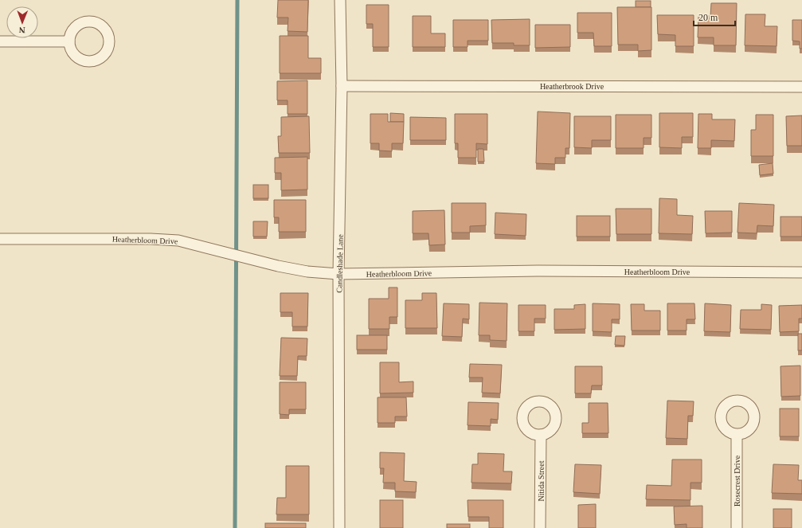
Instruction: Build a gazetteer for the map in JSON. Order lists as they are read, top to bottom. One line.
{"streets":{"street":["Heatherbrook Drive","Heatherbloom Drive","Candleshade Lane","Nitida Street","Rosecrest Drive"]},"crossings":[["Heatherbrook Drive","Candleshade Lane"],["Heatherbloom Drive","Candleshade Lane"]],"scale_bar":"20 m","north":"bottom"}
